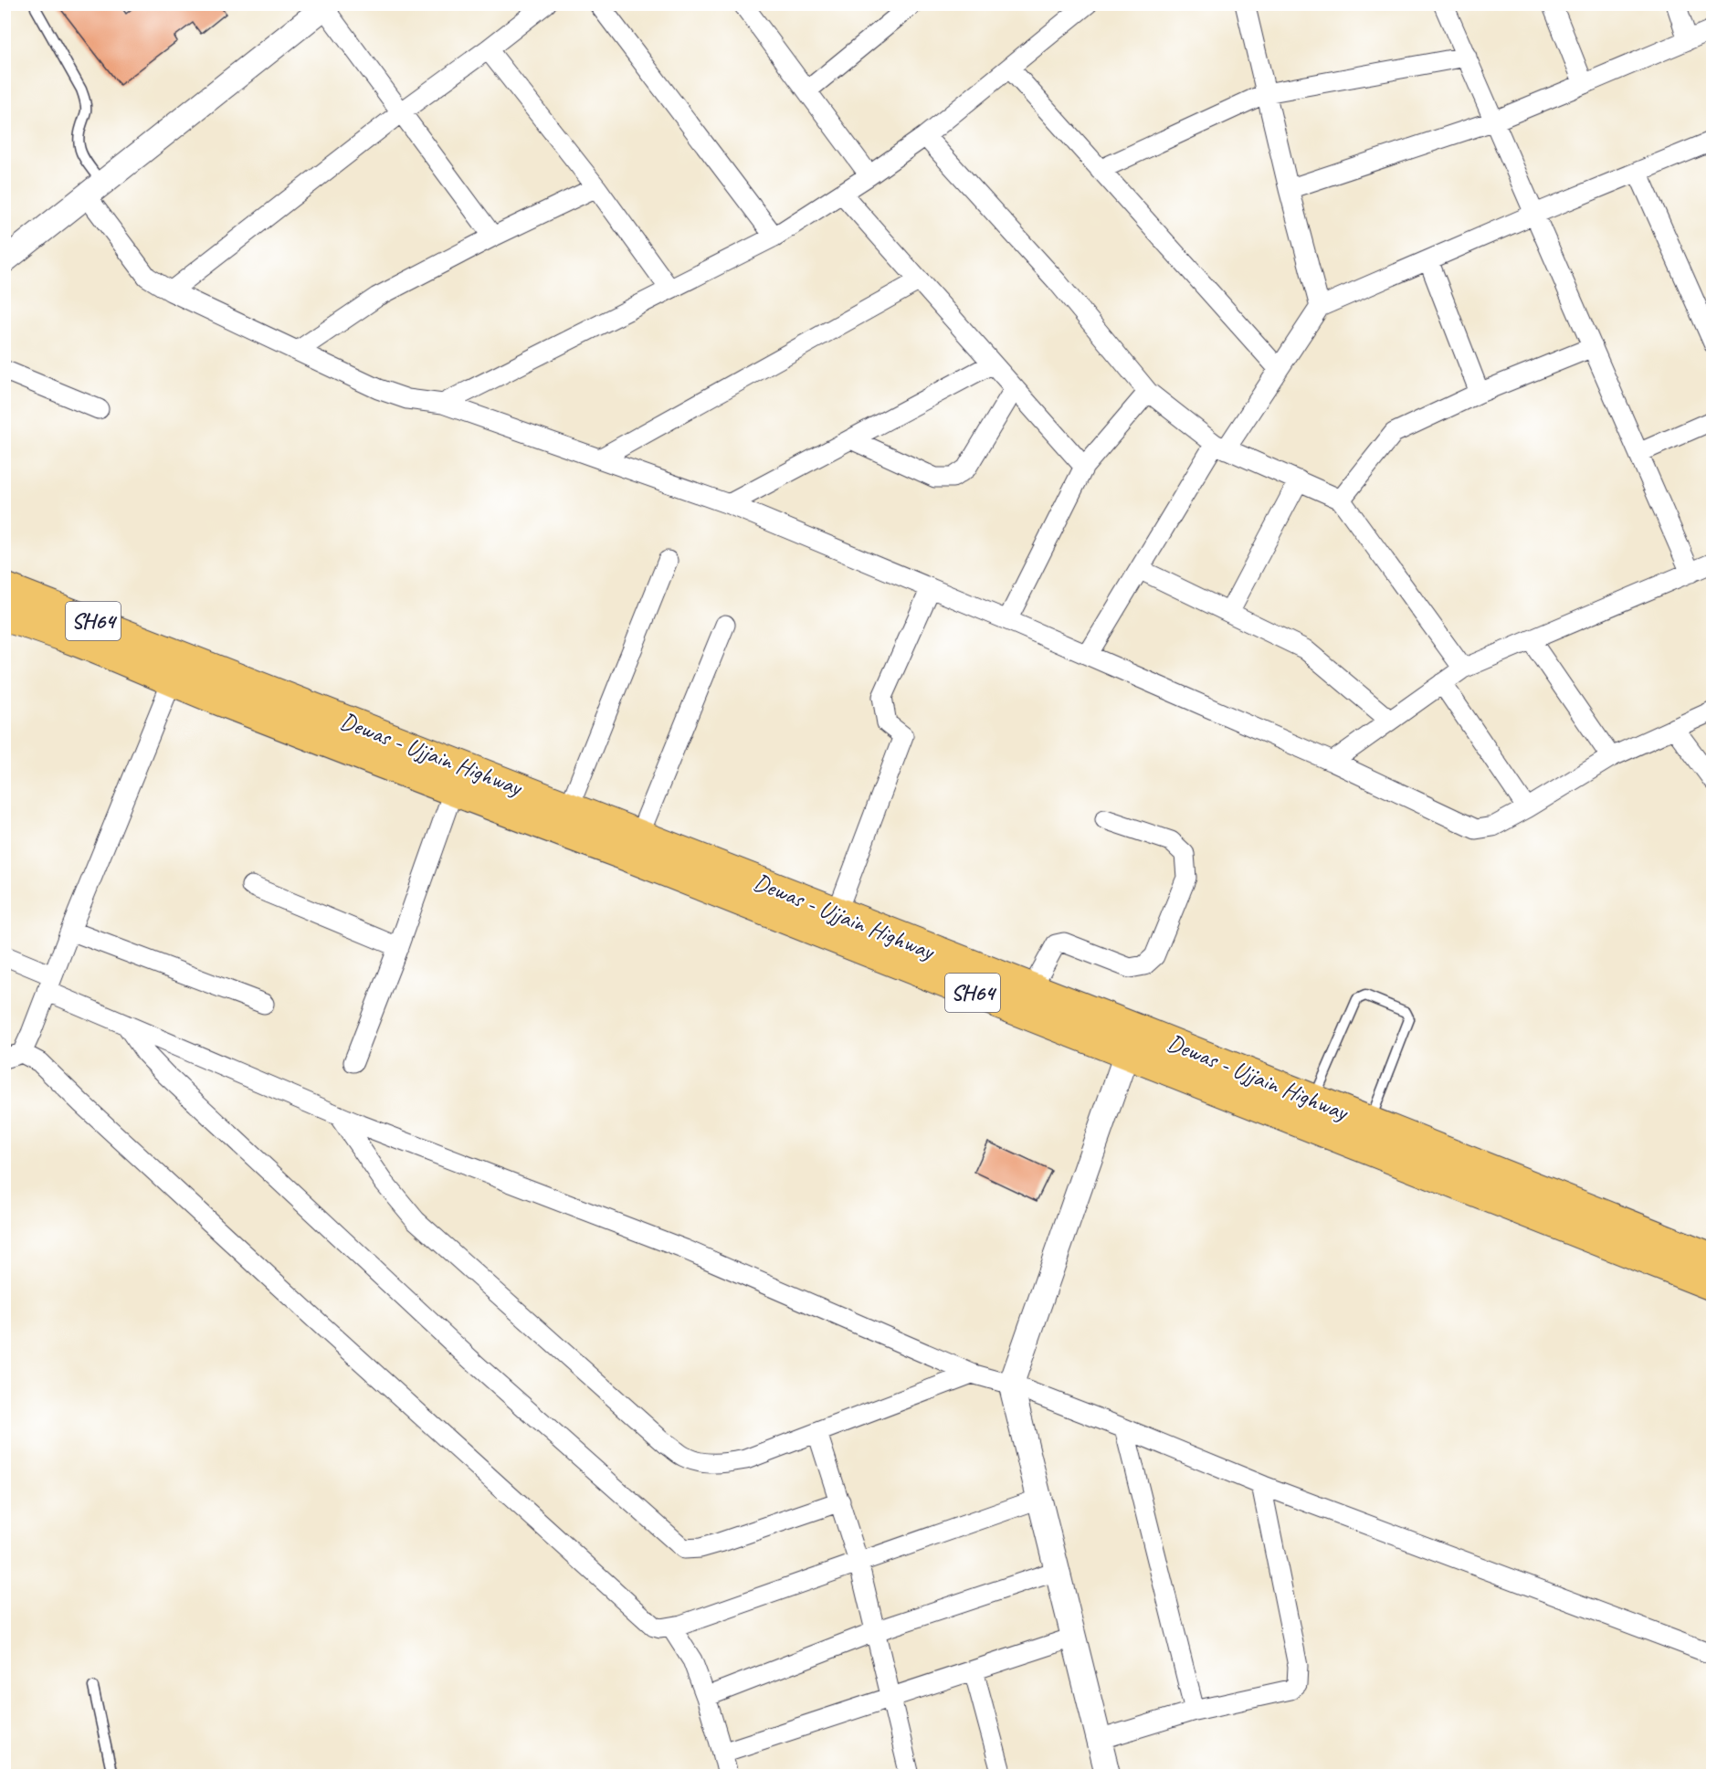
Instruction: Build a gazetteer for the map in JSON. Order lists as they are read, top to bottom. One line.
{"streets":{"main road":["SH64","Dewas - Ujjain Highway"]}}
